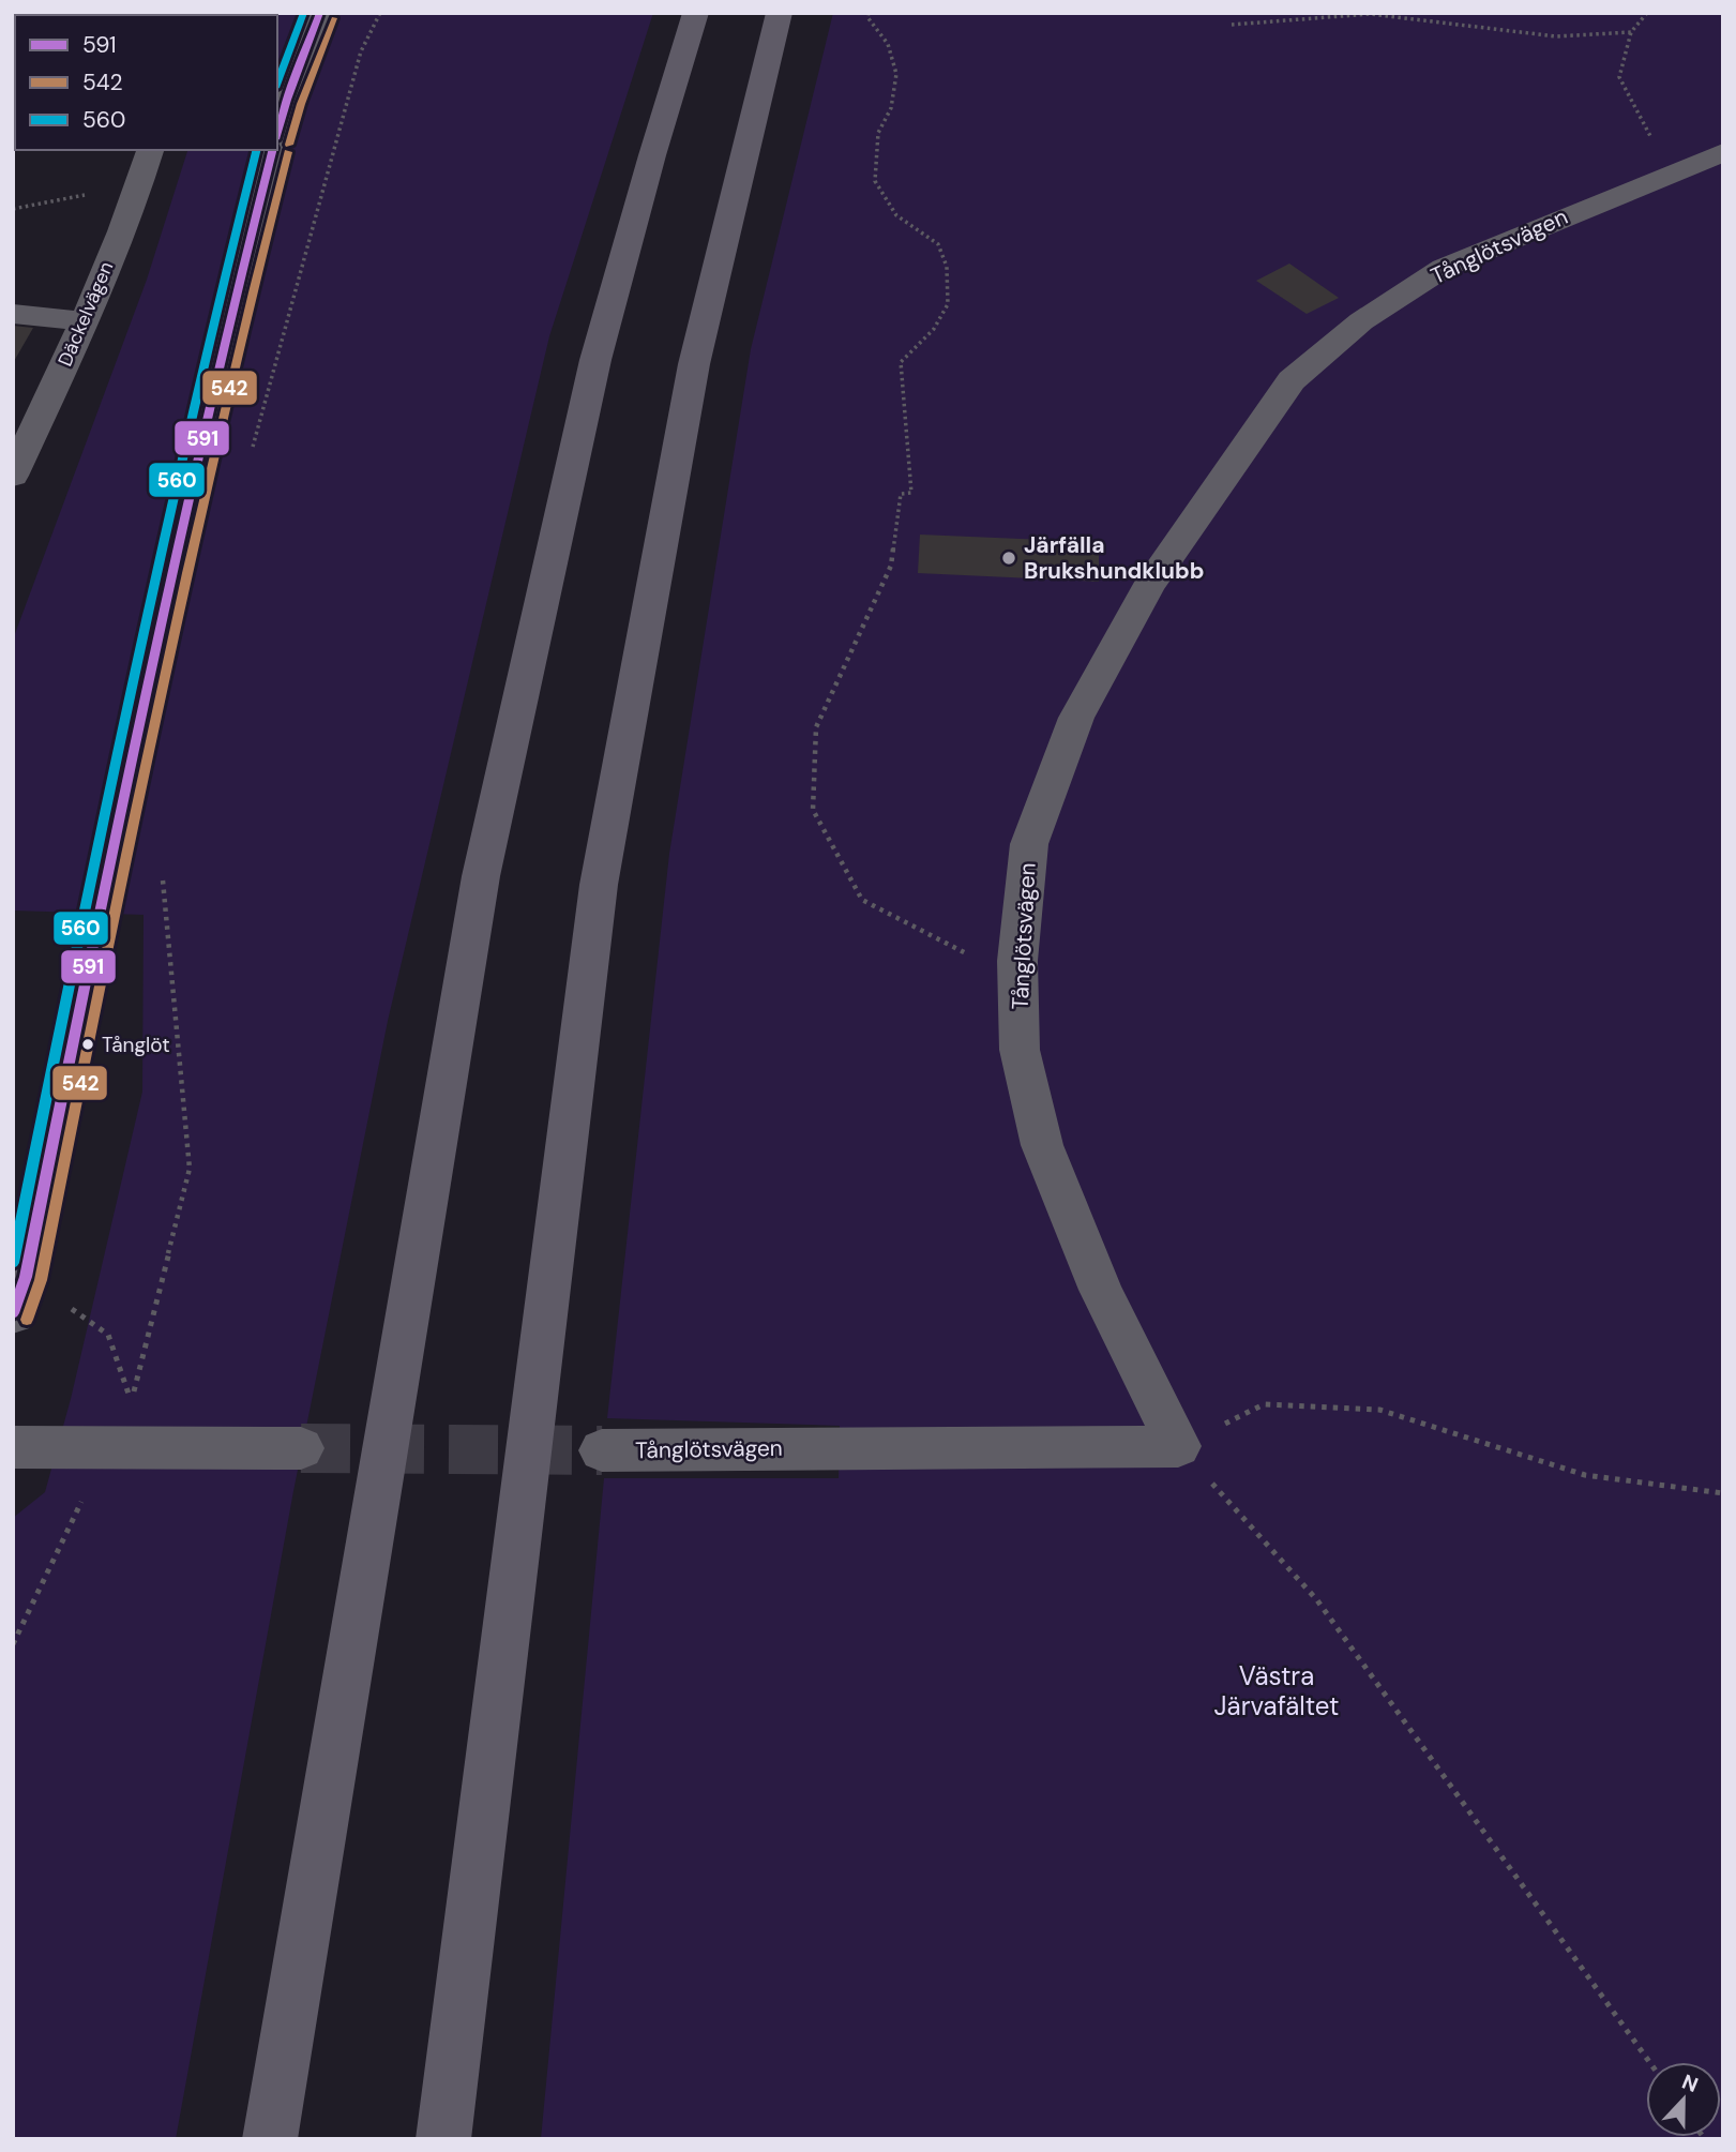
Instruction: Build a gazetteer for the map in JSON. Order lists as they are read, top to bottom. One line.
{"streets":{"street":["Tånglötsvägen","Däckelvägen"]},"parks":["Västra Järvafältet"],"places":["Järfälla Brukshundklubb","Tånglöt"],"lines":["transit line 591","transit line 560","transit line 542"],"legend":["591","542","560"],"north":"top"}
